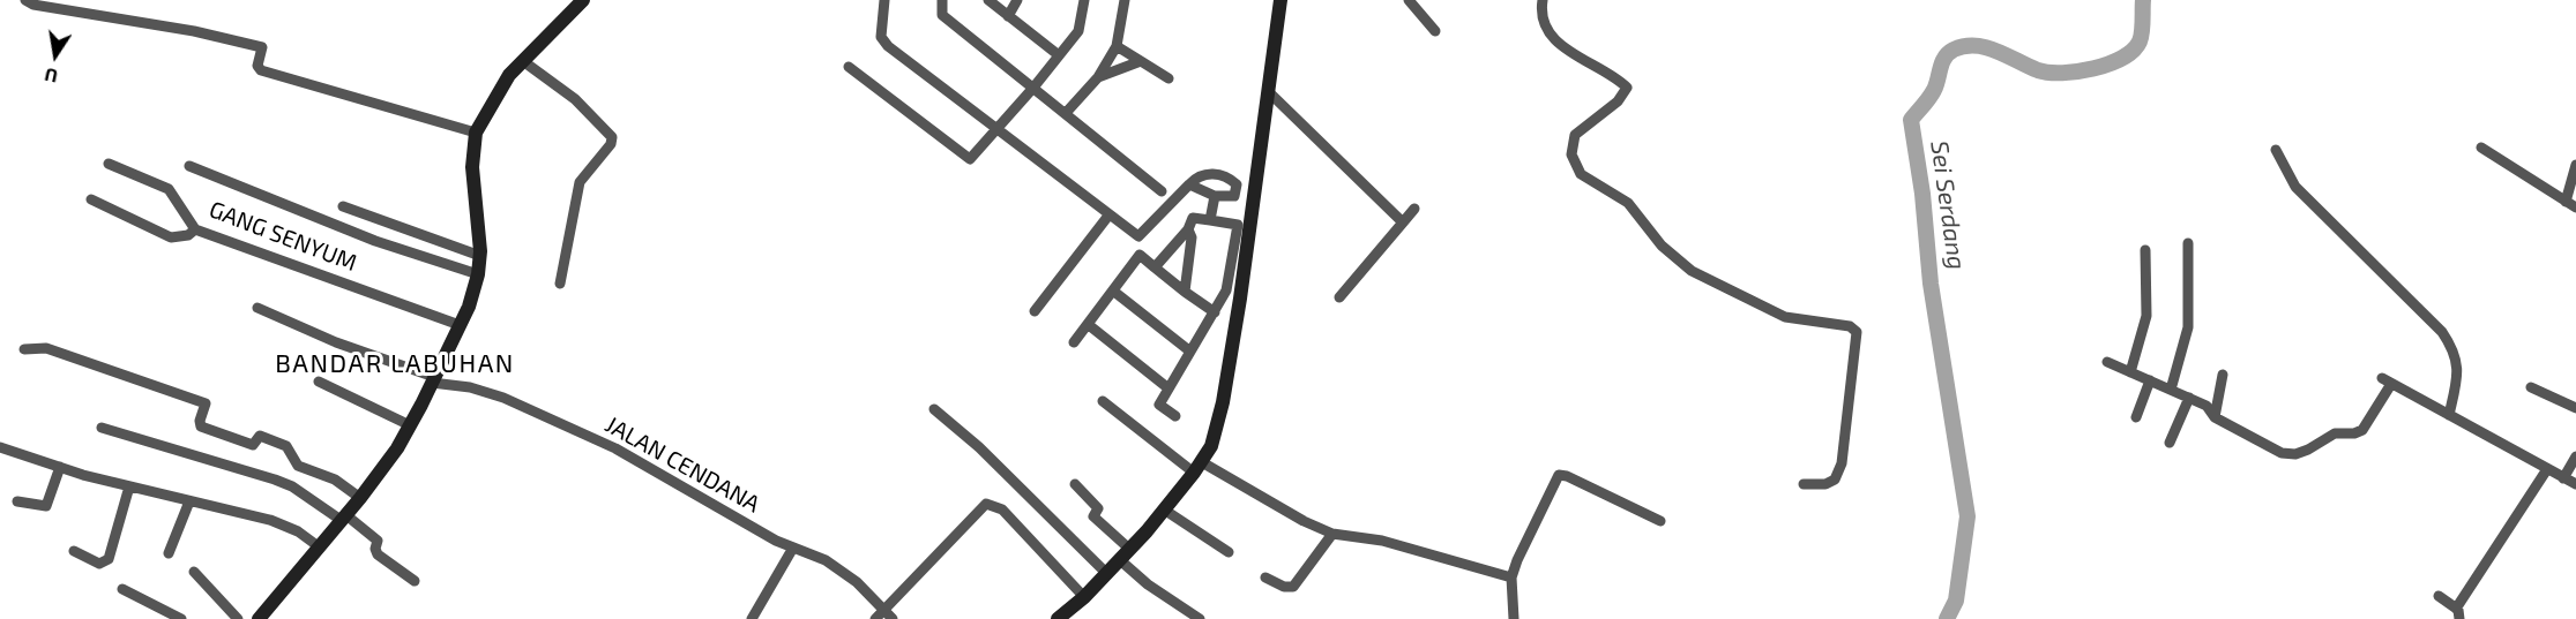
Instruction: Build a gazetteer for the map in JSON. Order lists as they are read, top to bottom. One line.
{"streets":{"street":["GANG SENYUM","JALAN CENDANA"]},"districts":["BANDAR LABUHAN"],"water":["Sei Serdang"],"north":"bottom"}
